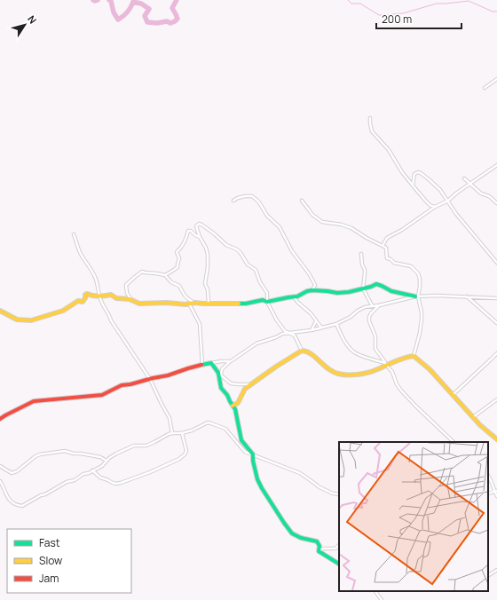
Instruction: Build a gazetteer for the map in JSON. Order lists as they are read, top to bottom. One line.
{"legend":["Fast","Slow","Jam"],"scale_bar":"200 m","north":"top right"}
